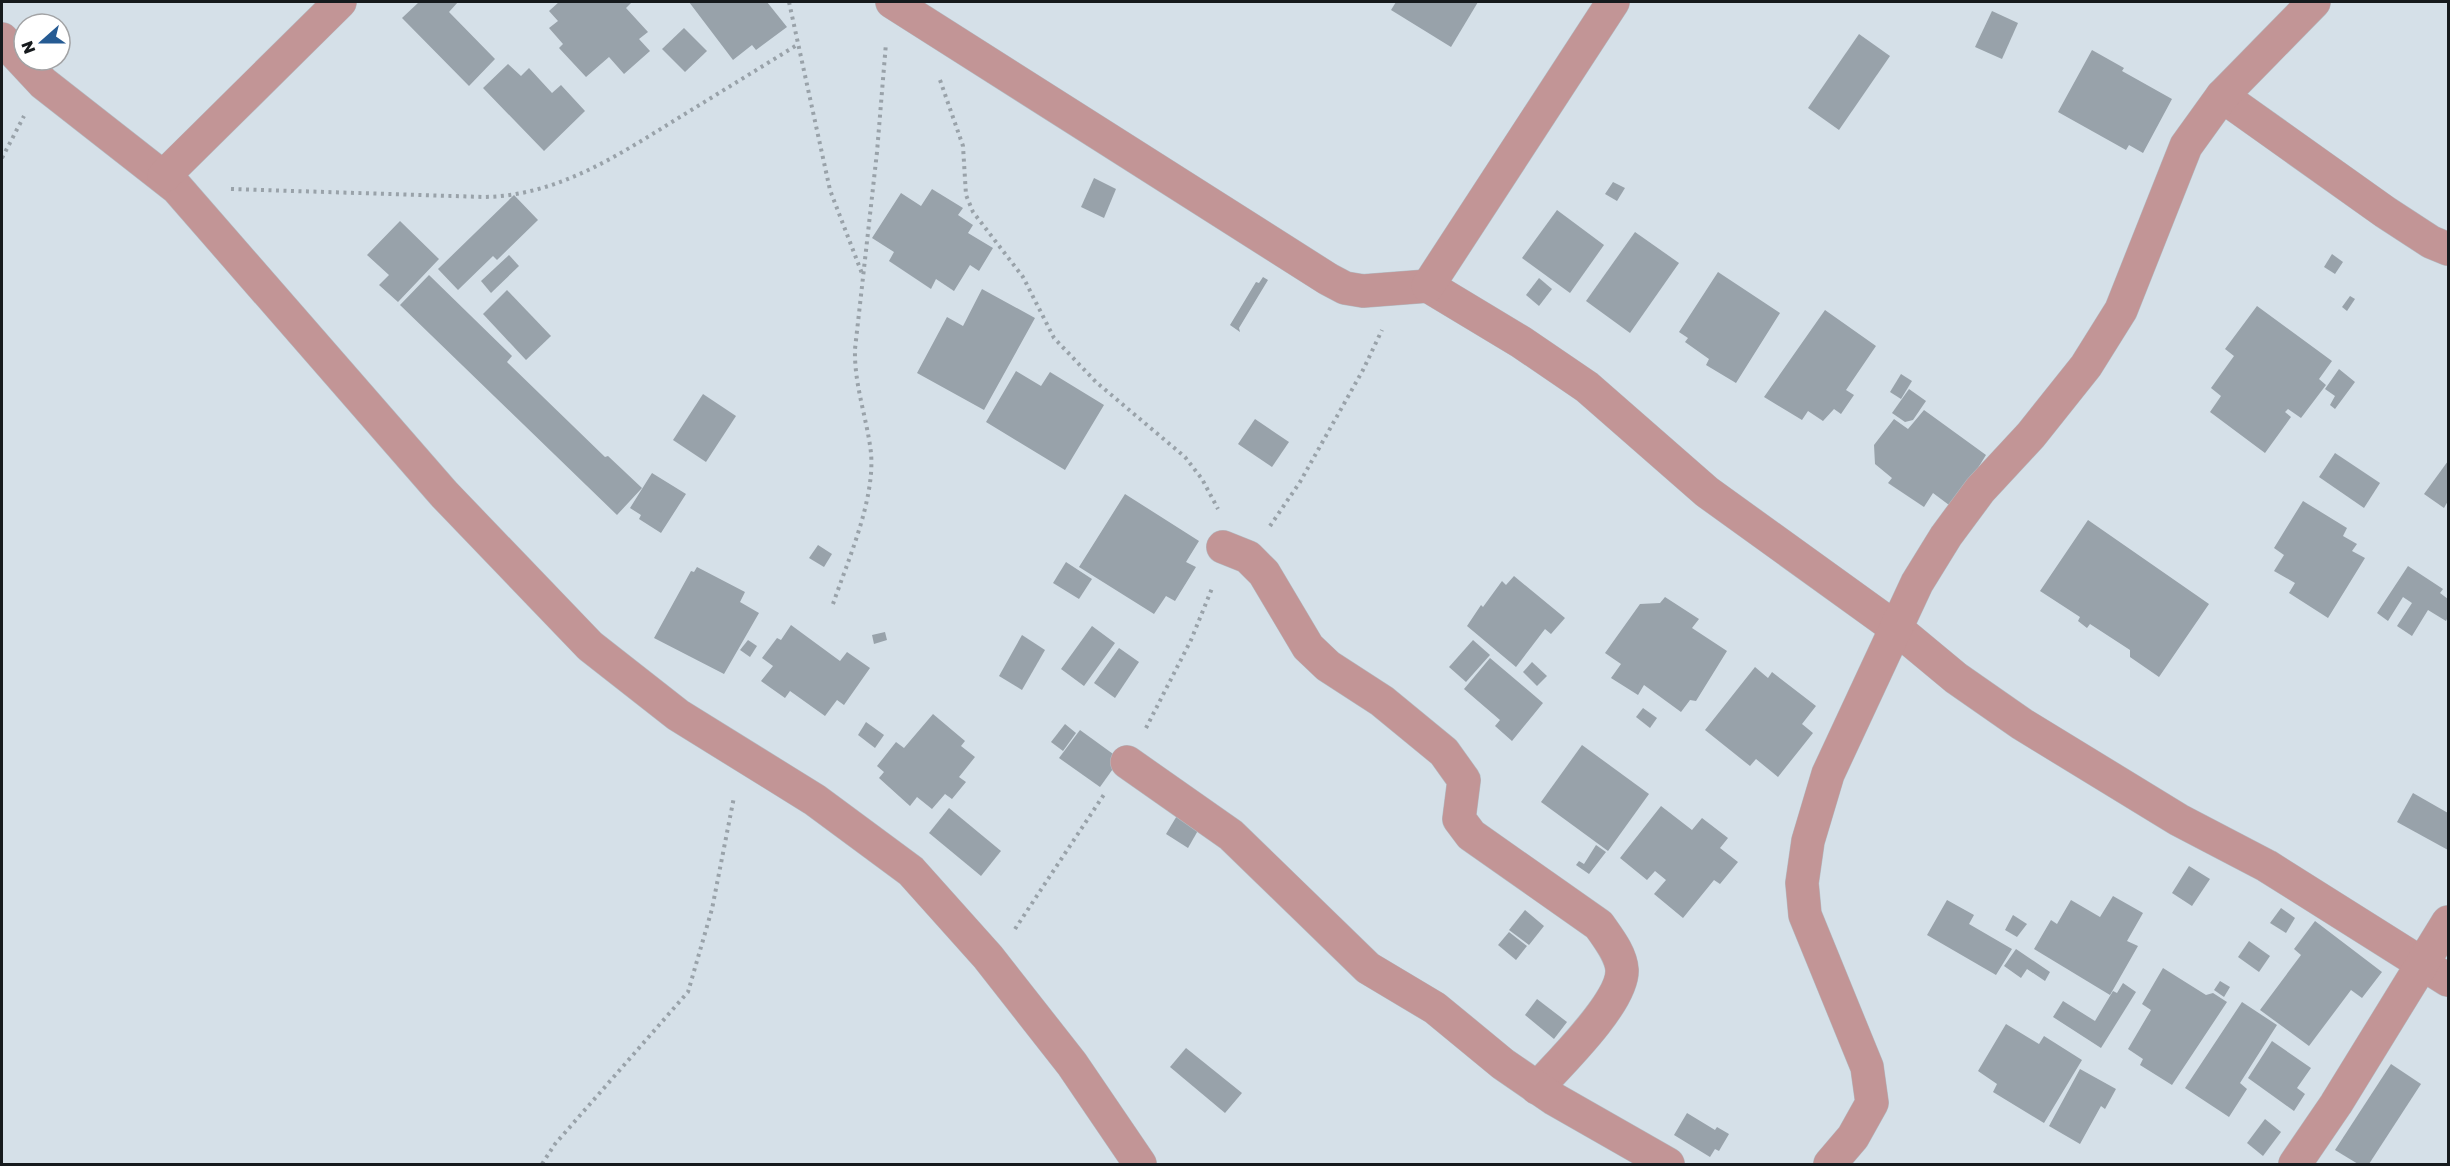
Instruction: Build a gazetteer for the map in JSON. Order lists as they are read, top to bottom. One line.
{"north":"left"}
